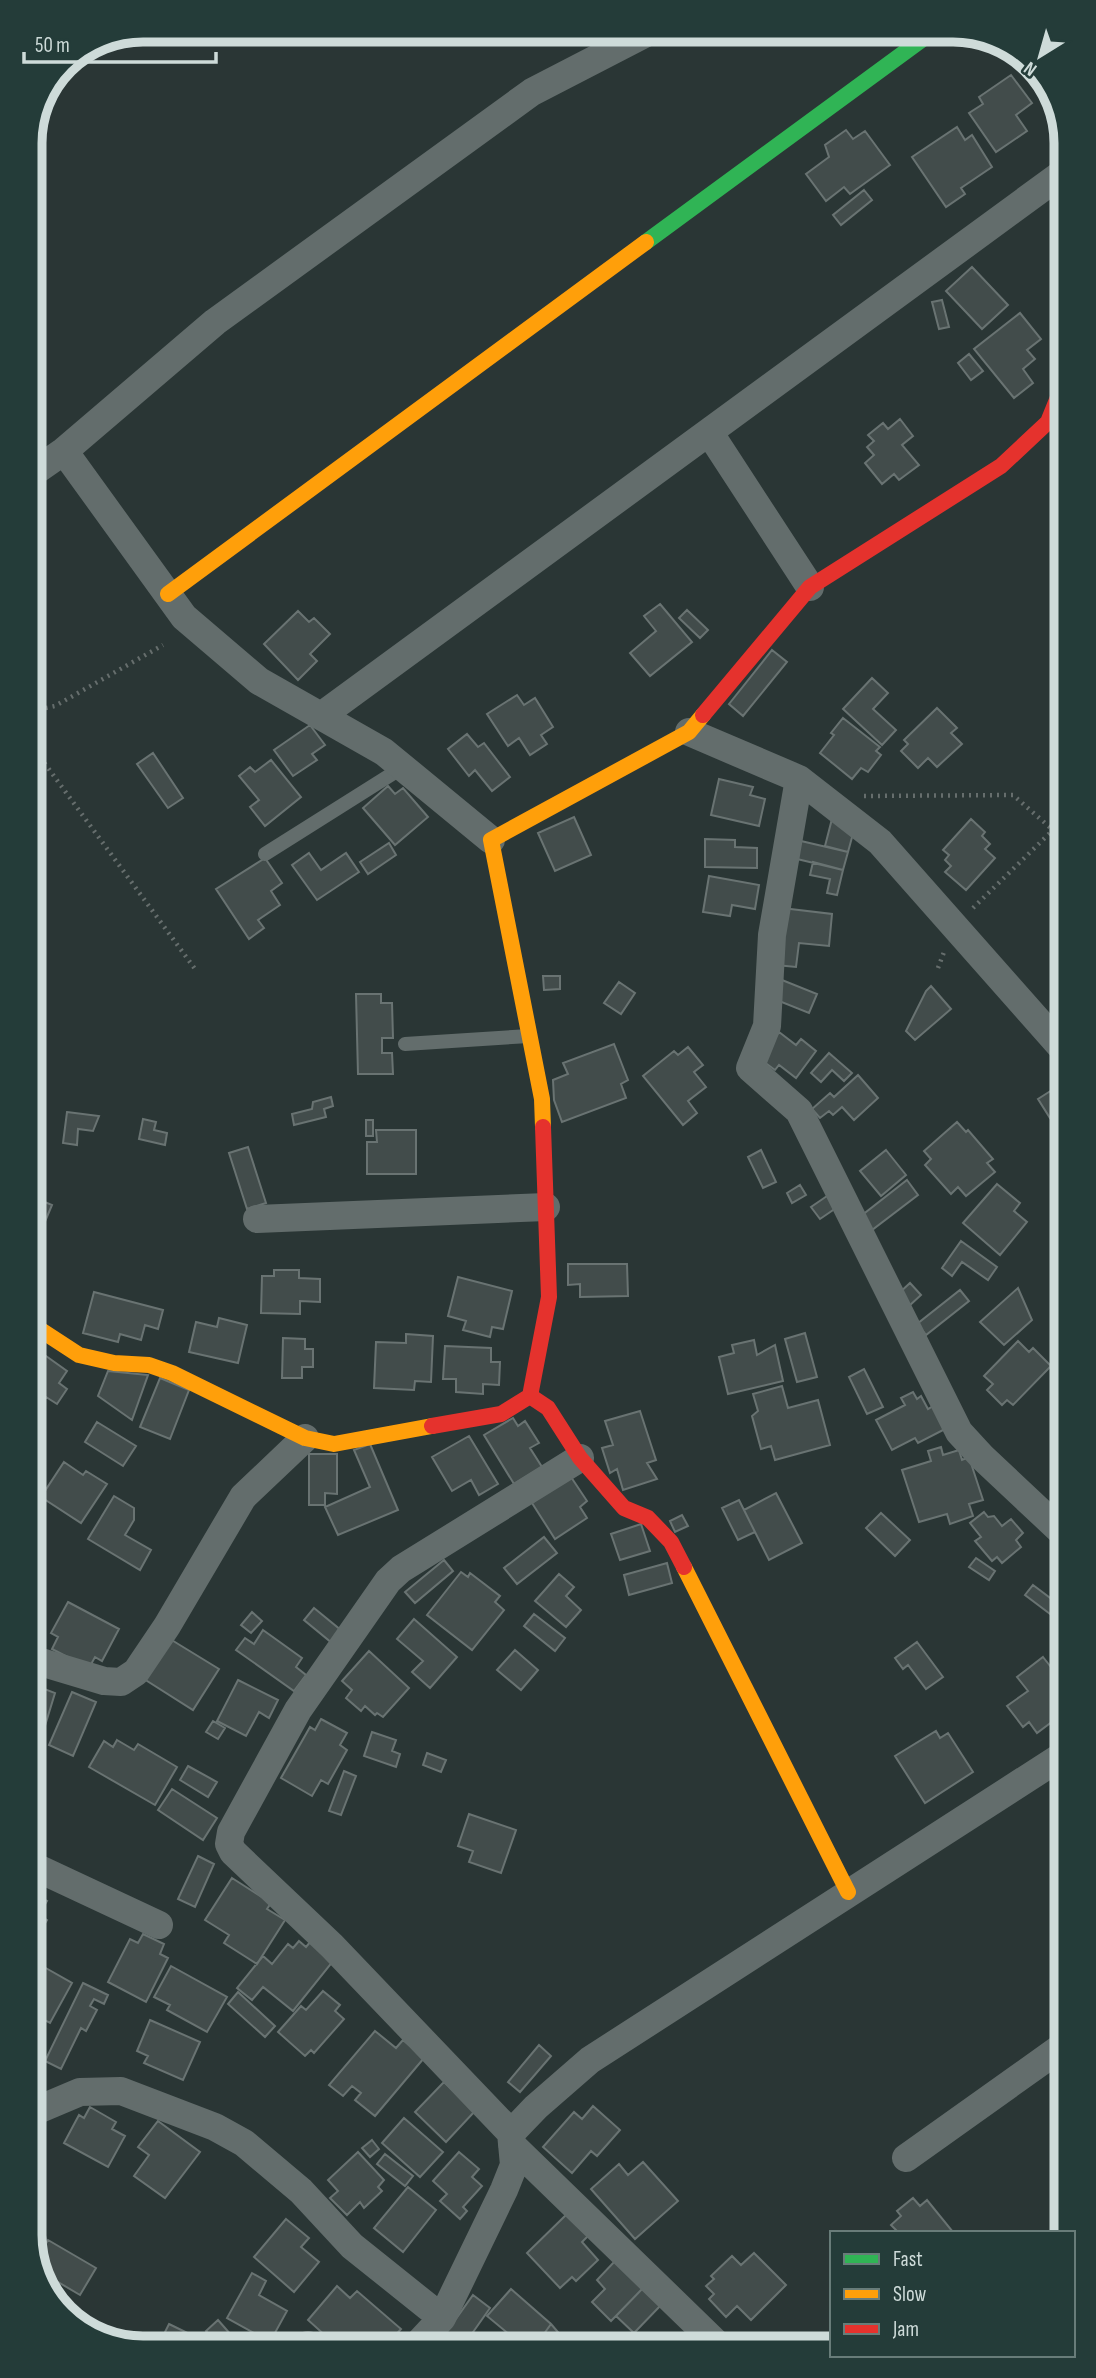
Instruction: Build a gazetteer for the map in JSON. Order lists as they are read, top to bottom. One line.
{"legend":["Fast","Slow","Jam"],"scale_bar":"50 m","north":"bottom left"}
